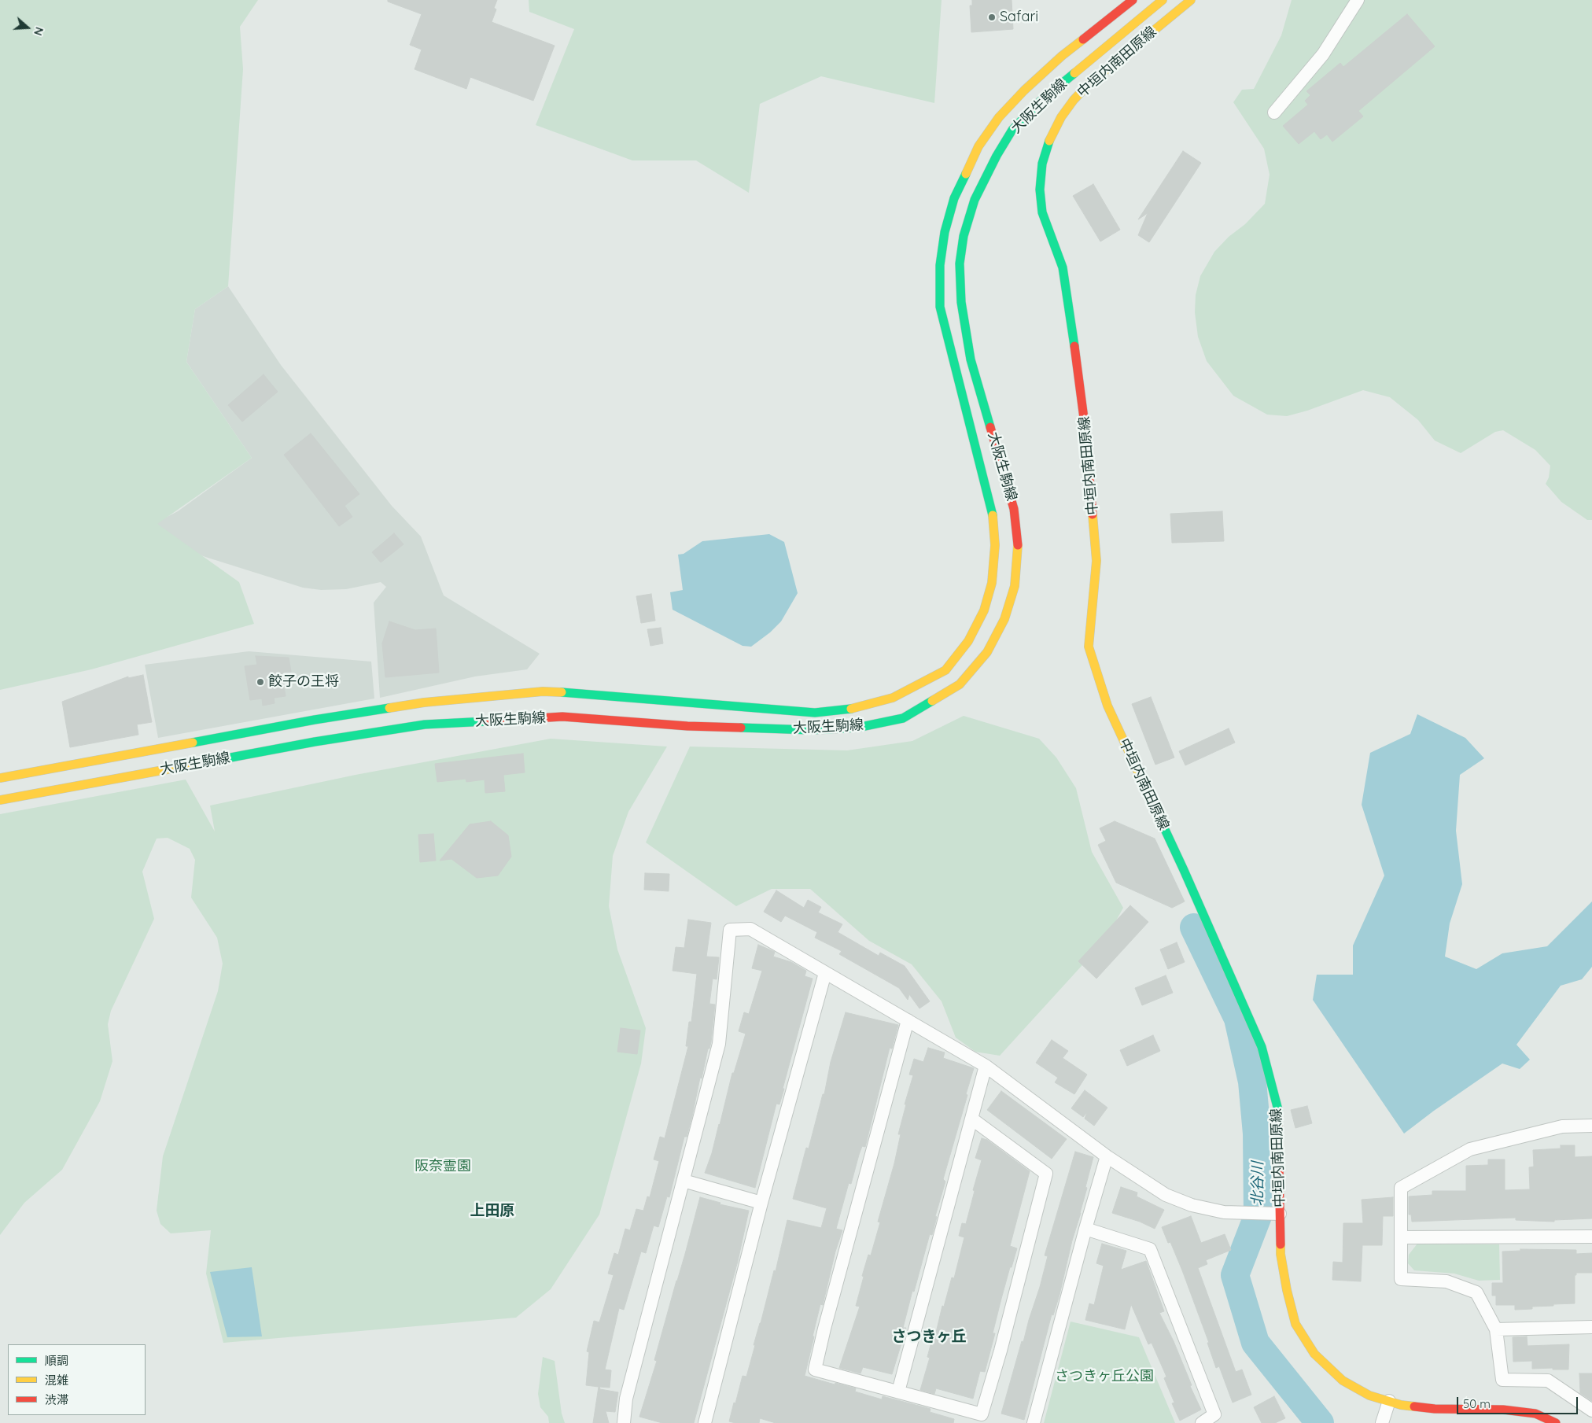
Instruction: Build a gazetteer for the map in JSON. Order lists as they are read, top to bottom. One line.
{"streets":{"main road":["中垣内南田原線","大阪生駒線"]},"districts":["上田原","さつきヶ丘"],"water":["北谷川"],"parks":["阪奈霊園","さつきヶ丘公園"],"places":["Safari","餃子の王将"],"legend":["順調","混雑","渋滞"],"scale_bar":"50 m","north":"right"}
